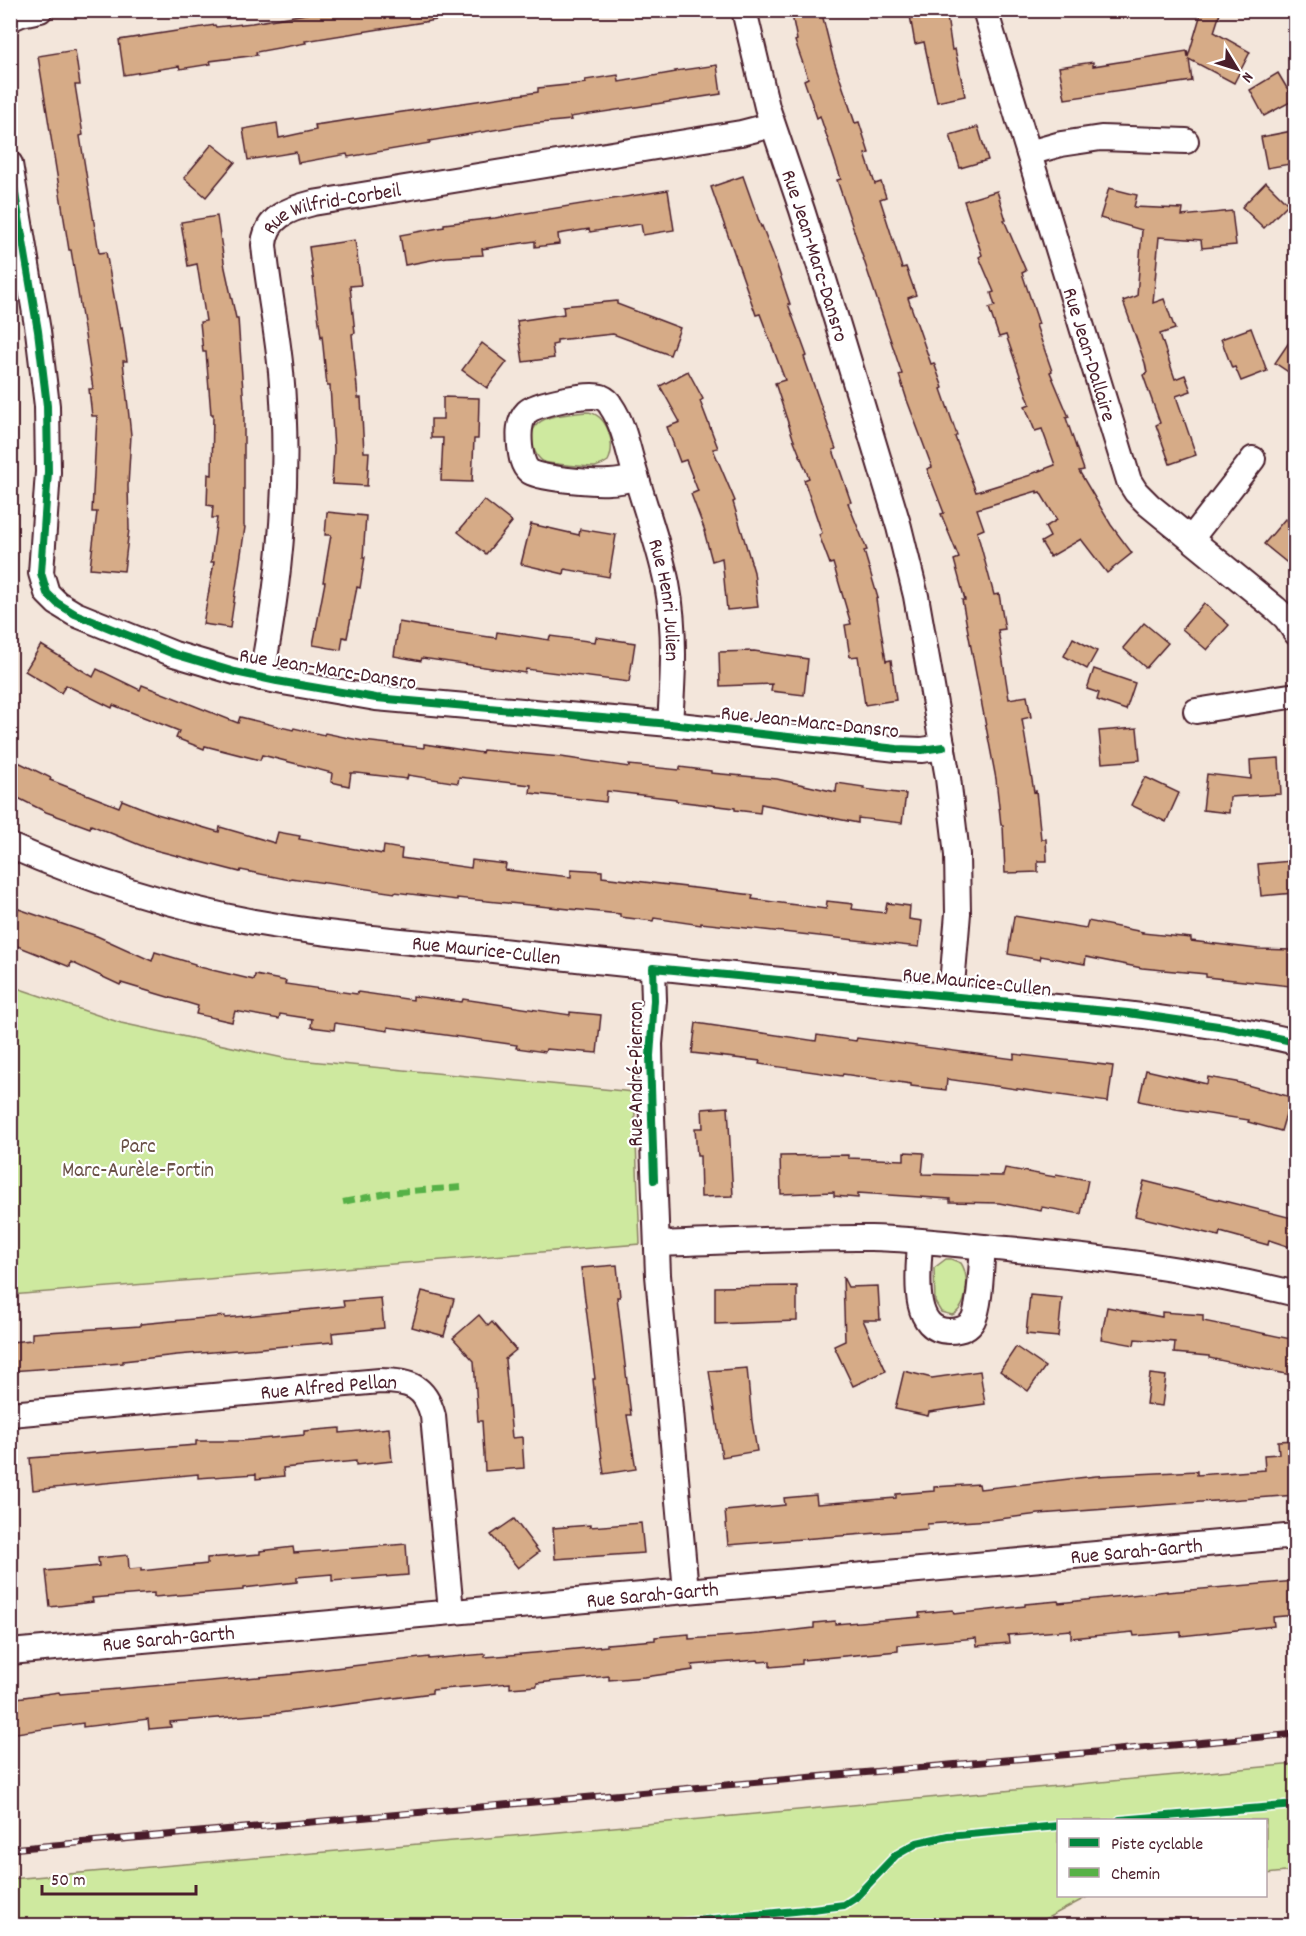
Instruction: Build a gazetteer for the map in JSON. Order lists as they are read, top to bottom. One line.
{"streets":{"street":["Rue Wilfrid-Corbeil","Rue Jean-Marc-Dansro","Rue Jean-Dallaire","Rue Henri Julien","Rue Maurice-Cullen","Rue André-Pierron","Rue Alfred Pellan","Rue Sarah-Garth"]},"crossings":[["Rue Wilfrid-Corbeil","Rue Jean-Marc-Dansro"],["Rue Jean-Marc-Dansro","Rue Henri Julien"],["Rue Jean-Marc-Dansro","Rue Maurice-Cullen"],["Rue Maurice-Cullen","Rue André-Pierron"],["Rue André-Pierron","Rue Sarah-Garth"],["Rue Alfred Pellan","Rue Sarah-Garth"]],"parks":["Parc Marc-Aurèle-Fortin"],"legend":["Piste cyclable","Chemin"],"scale_bar":"50 m","north":"bottom right"}
